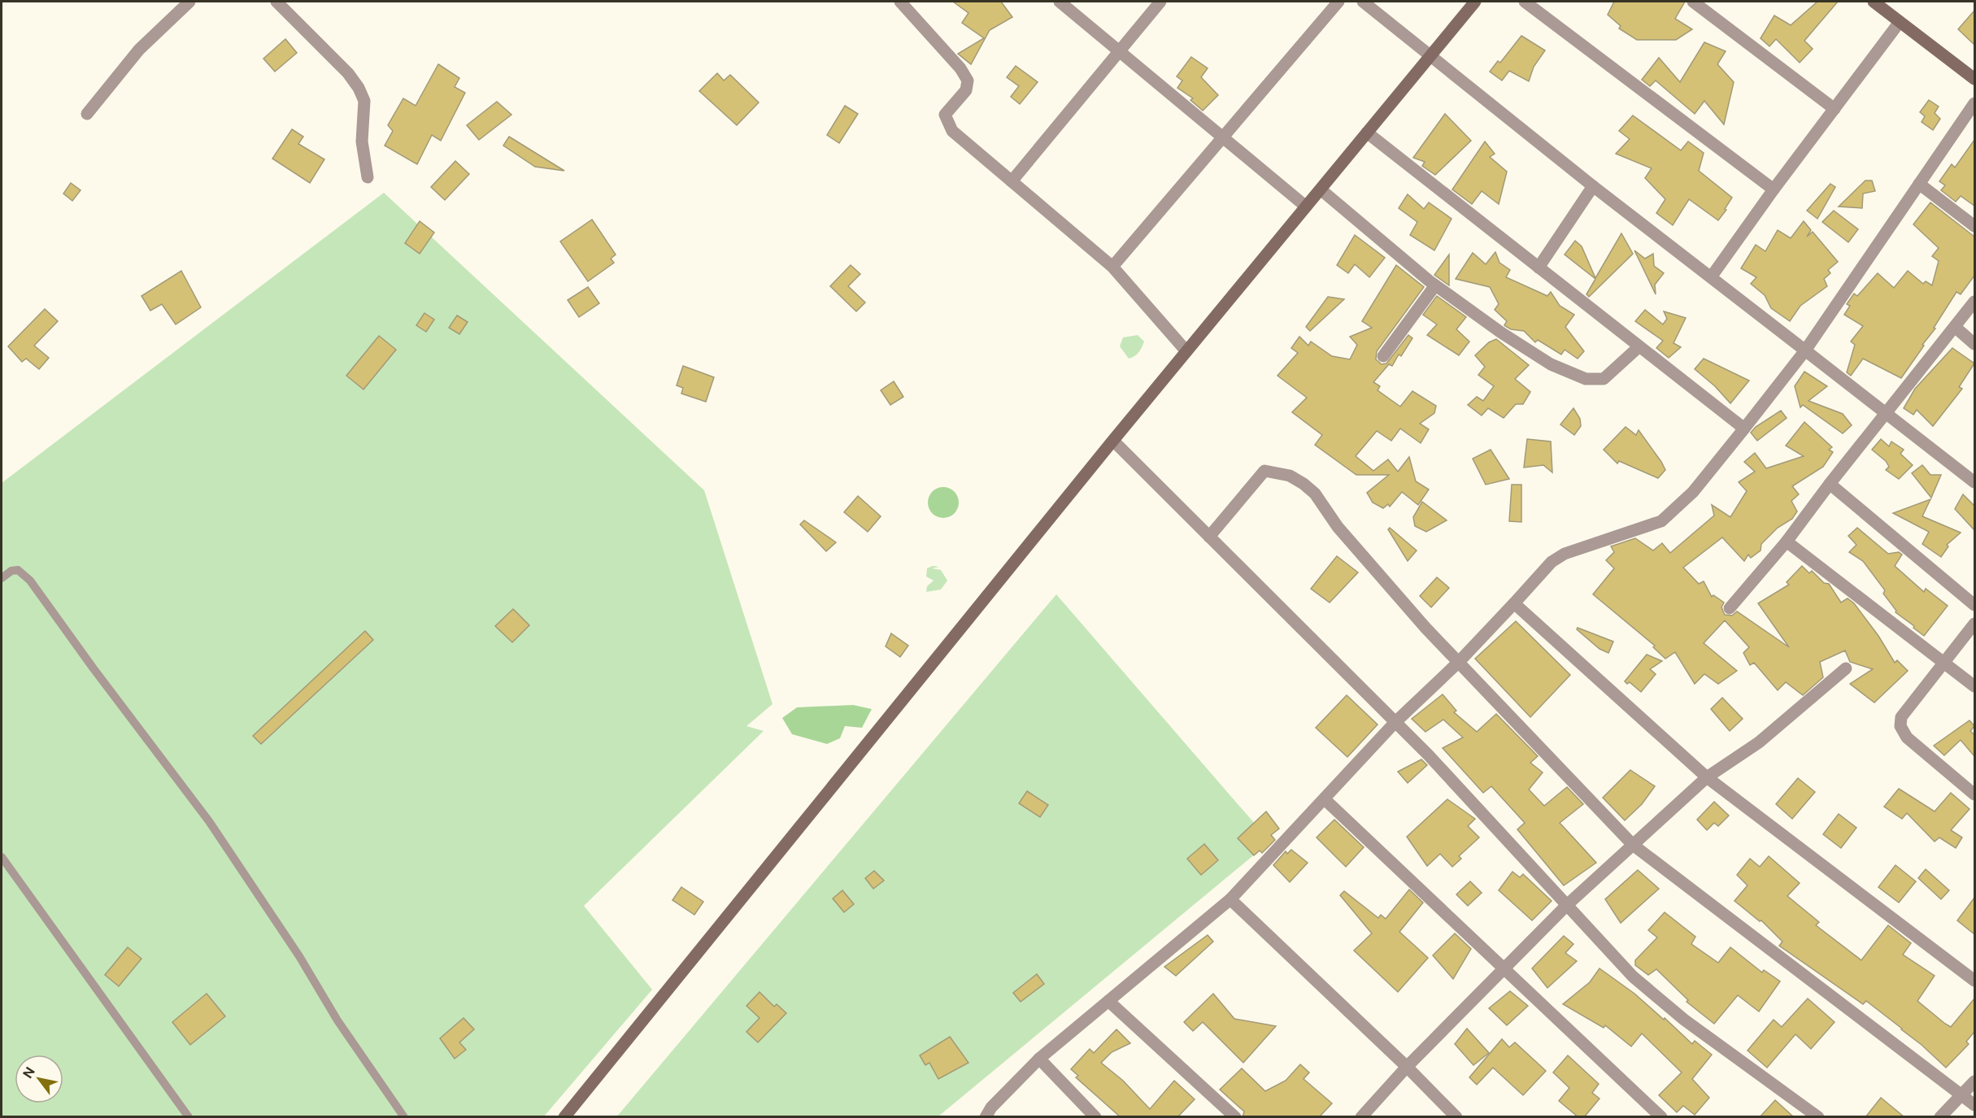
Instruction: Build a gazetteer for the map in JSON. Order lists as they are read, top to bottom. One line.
{"north":"top left"}
